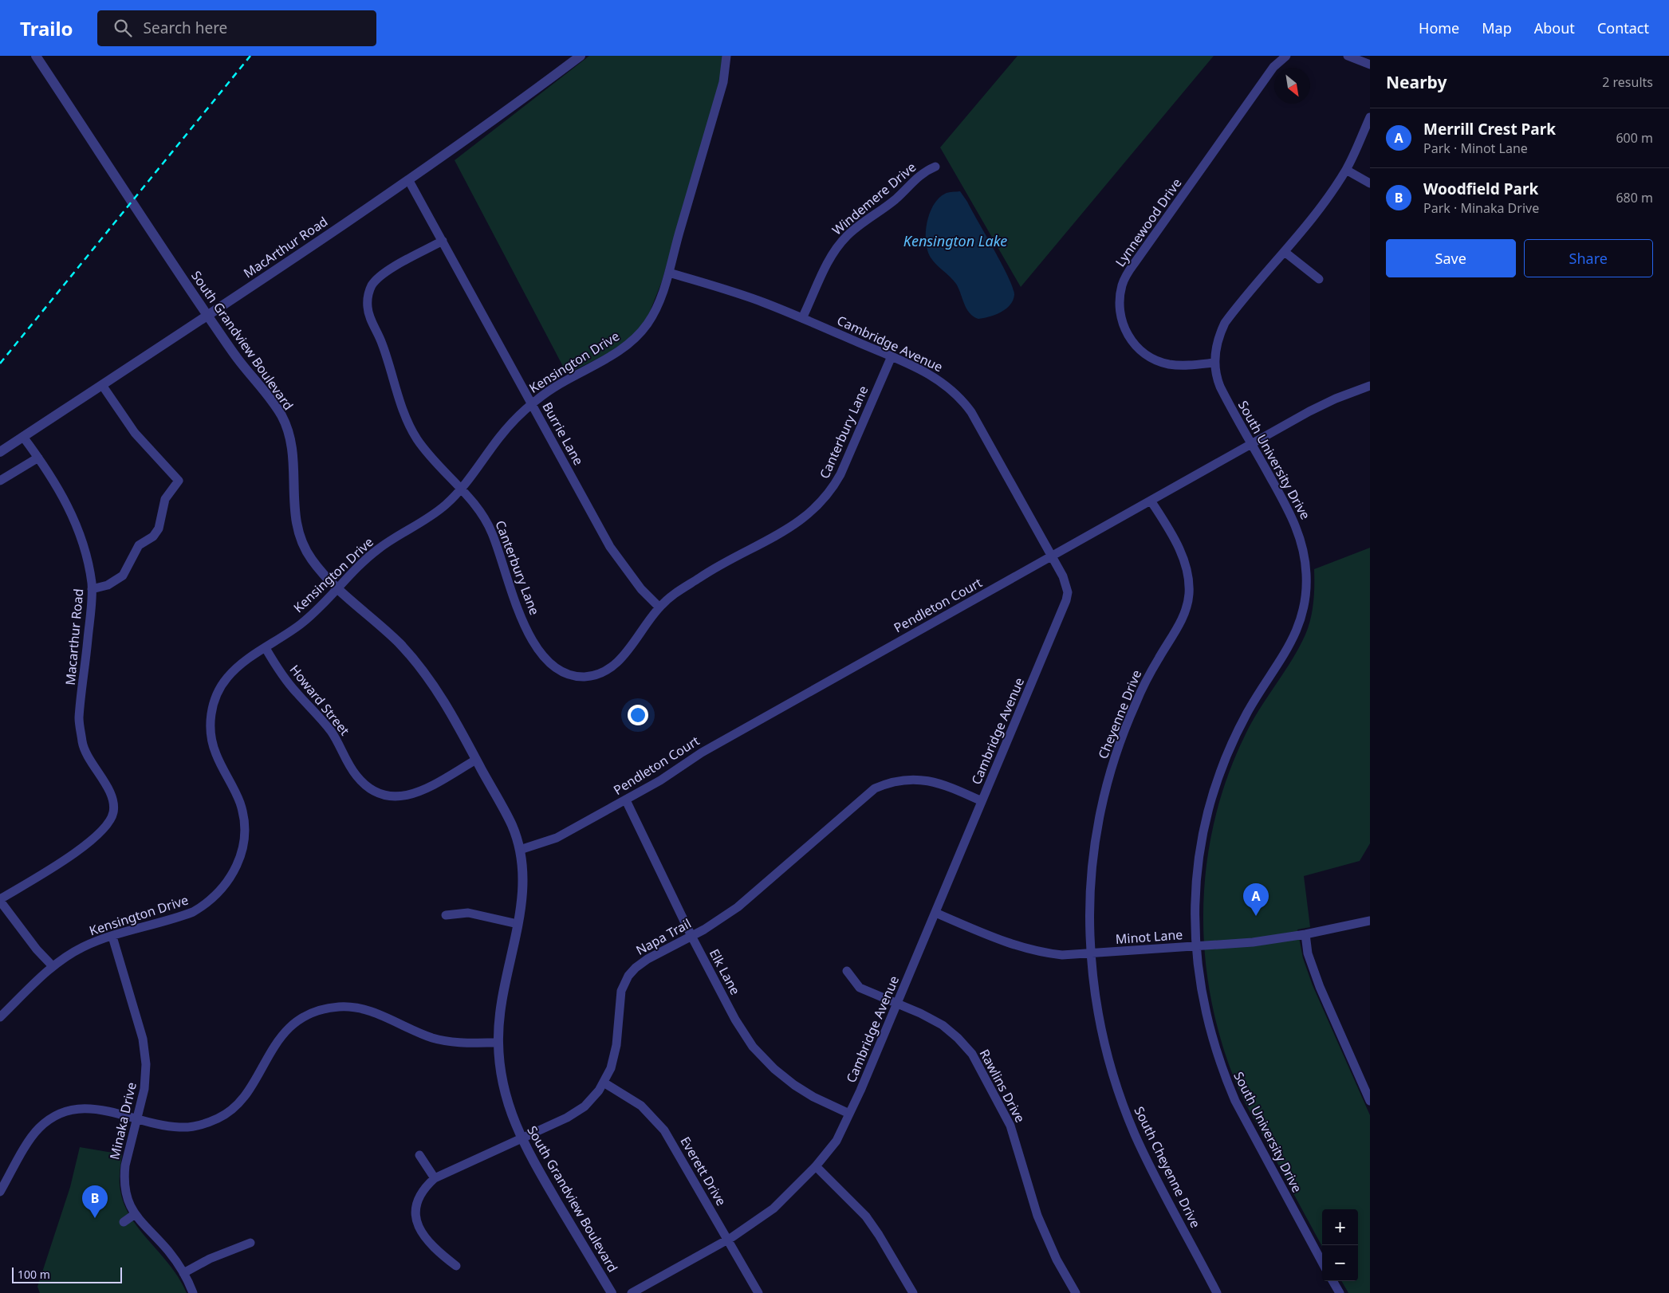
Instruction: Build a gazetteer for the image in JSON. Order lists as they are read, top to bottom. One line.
{"streets":{"street":["Windemere Drive","Lynnewood Drive","MacArthur Road","South Grandview Boulevard","Cambridge Avenue","Kensington Drive","Canterbury Lane","Burrie Lane","South University Drive","Pendleton Court","Macarthur Road","Howard Street","Cheyenne Drive","Napa Trail","Minot Lane","Elk Lane","Rawlins Drive","Minaka Drive","South Cheyenne Drive","Everett Drive"]},"crossings":[["Windemere Drive","Cambridge Avenue"],["Lynnewood Drive","South University Drive"],["MacArthur Road","South Grandview Boulevard"],["MacArthur Road","Burrie Lane"],["MacArthur Road","Macarthur Road"],["South Grandview Boulevard","Kensington Drive"],["South Grandview Boulevard","Pendleton Court"],["South Grandview Boulevard","Howard Street"],["South Grandview Boulevard","Napa Trail"],["Cambridge Avenue","Kensington Drive"],["Cambridge Avenue","Canterbury Lane"],["Cambridge Avenue","Pendleton Court"],["Cambridge Avenue","Napa Trail"],["Cambridge Avenue","Minot Lane"],["Cambridge Avenue","Elk Lane"],["Cambridge Avenue","Rawlins Drive"],["Cambridge Avenue","Everett Drive"],["Kensington Drive","Canterbury Lane"],["Kensington Drive","Burrie Lane"],["Kensington Drive","Howard Street"],["Kensington Drive","Minaka Drive"],["Canterbury Lane","Burrie Lane"],["South University Drive","Pendleton Court"],["South University Drive","Minot Lane"],["Pendleton Court","Cheyenne Drive"],["Pendleton Court","Elk Lane"],["Cheyenne Drive","Minot Lane"],["Cheyenne Drive","South Cheyenne Drive"],["Napa Trail","Elk Lane"],["Napa Trail","Everett Drive"],["Minot Lane","South Cheyenne Drive"]],"water":["Kensington Lake"],"scale_bar":"100 m","north":"bottom right","page":{"header":"Trailo","search":"Search here","nav":["Home","Map","About","Contact"],"heading":["Nearby","2 results"],"list":[{"mark":"A","name":"Merrill Crest Park","note":"Park · Minot Lane","value":"600 m"},{"mark":"B","name":"Woodfield Park","note":"Park · Minaka Drive","value":"680 m"}],"buttons":["Save","Share"],"pins":["A","B"],"map_buttons":["+","−"],"scale":"100 m"}}
